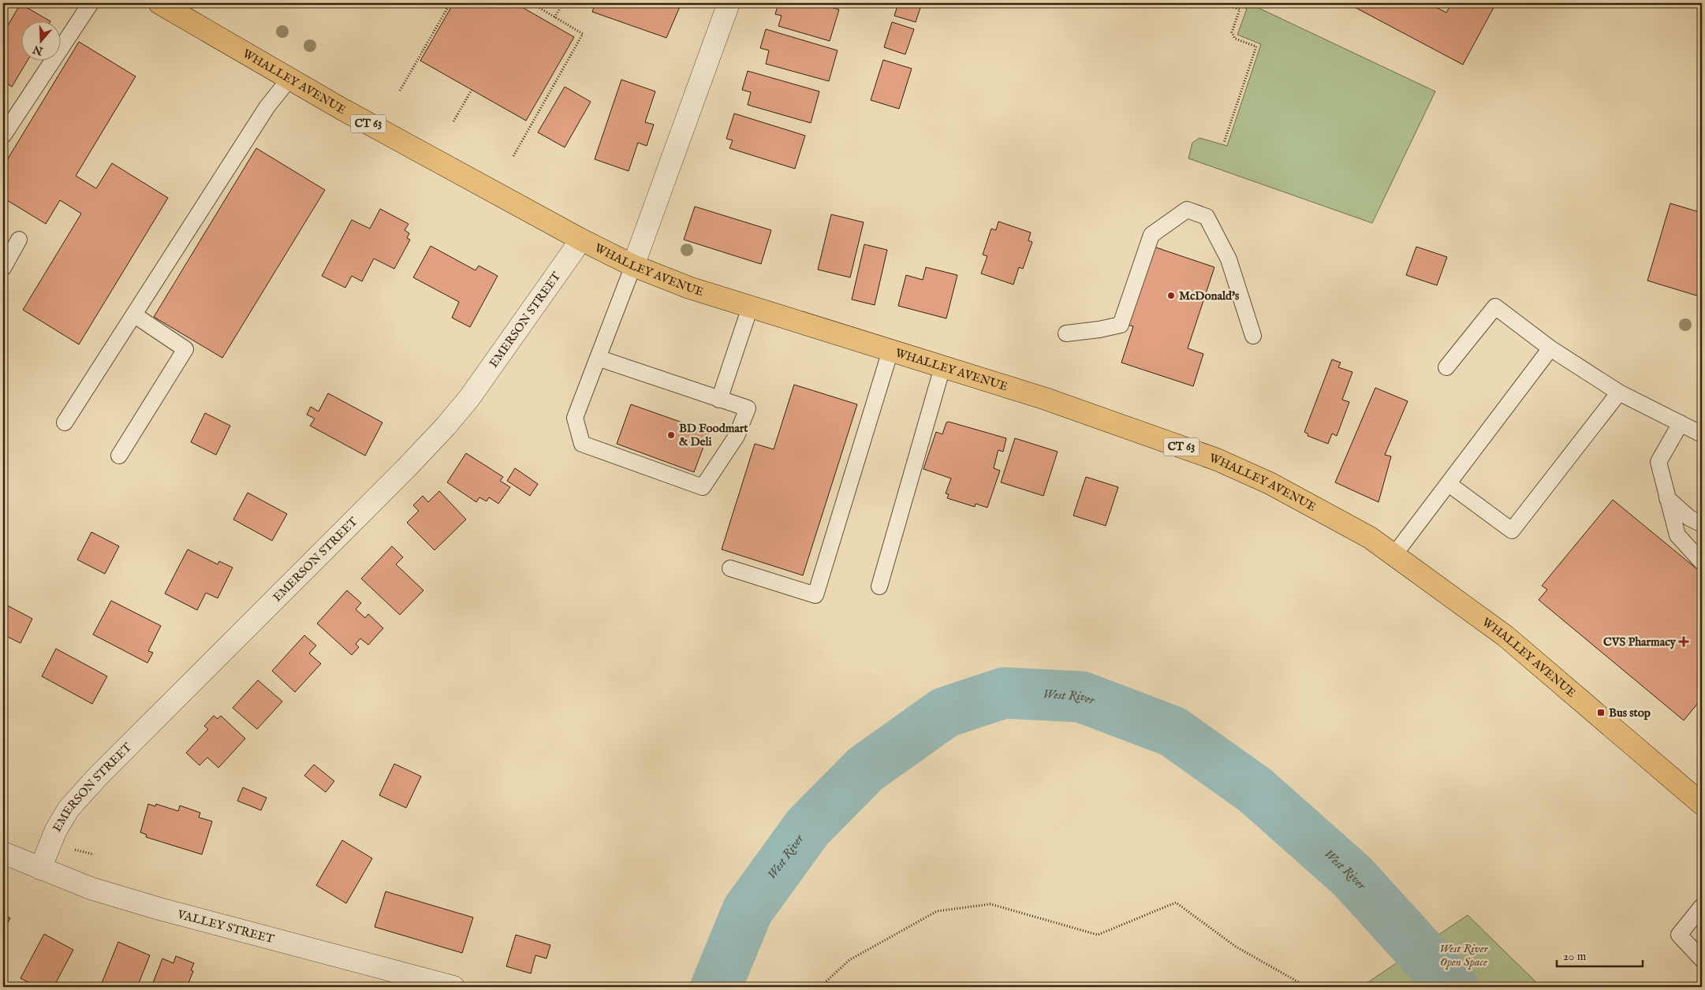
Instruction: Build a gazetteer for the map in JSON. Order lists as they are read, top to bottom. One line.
{"streets":{"main road":["WHALLEY AVENUE","CT 63"],"street":["EMERSON STREET","VALLEY STREET"]},"crossings":[["WHALLEY AVENUE","EMERSON STREET"],["EMERSON STREET","VALLEY STREET"]],"water":["West River"],"parks":["West River Open Space"],"places":{"other":["McDonald's","BD Foodmart & Deli"],"health":["CVS Pharmacy"],"transit":["Bus stop"]},"scale_bar":"20 m","north":"bottom"}
